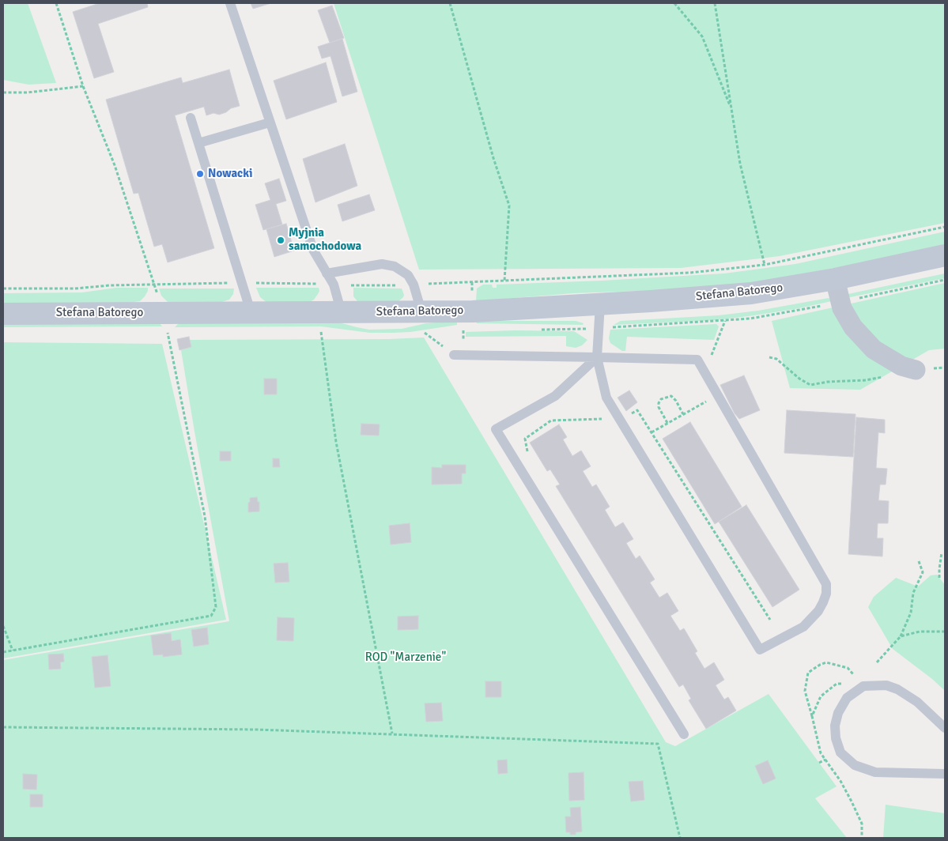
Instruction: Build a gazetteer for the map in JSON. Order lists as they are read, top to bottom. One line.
{"streets":{"main road":["Stefana Batorego"]},"parks":["ROD \"Marzenie\""],"places":["Nowacki","Myjnia samochodowa"]}
